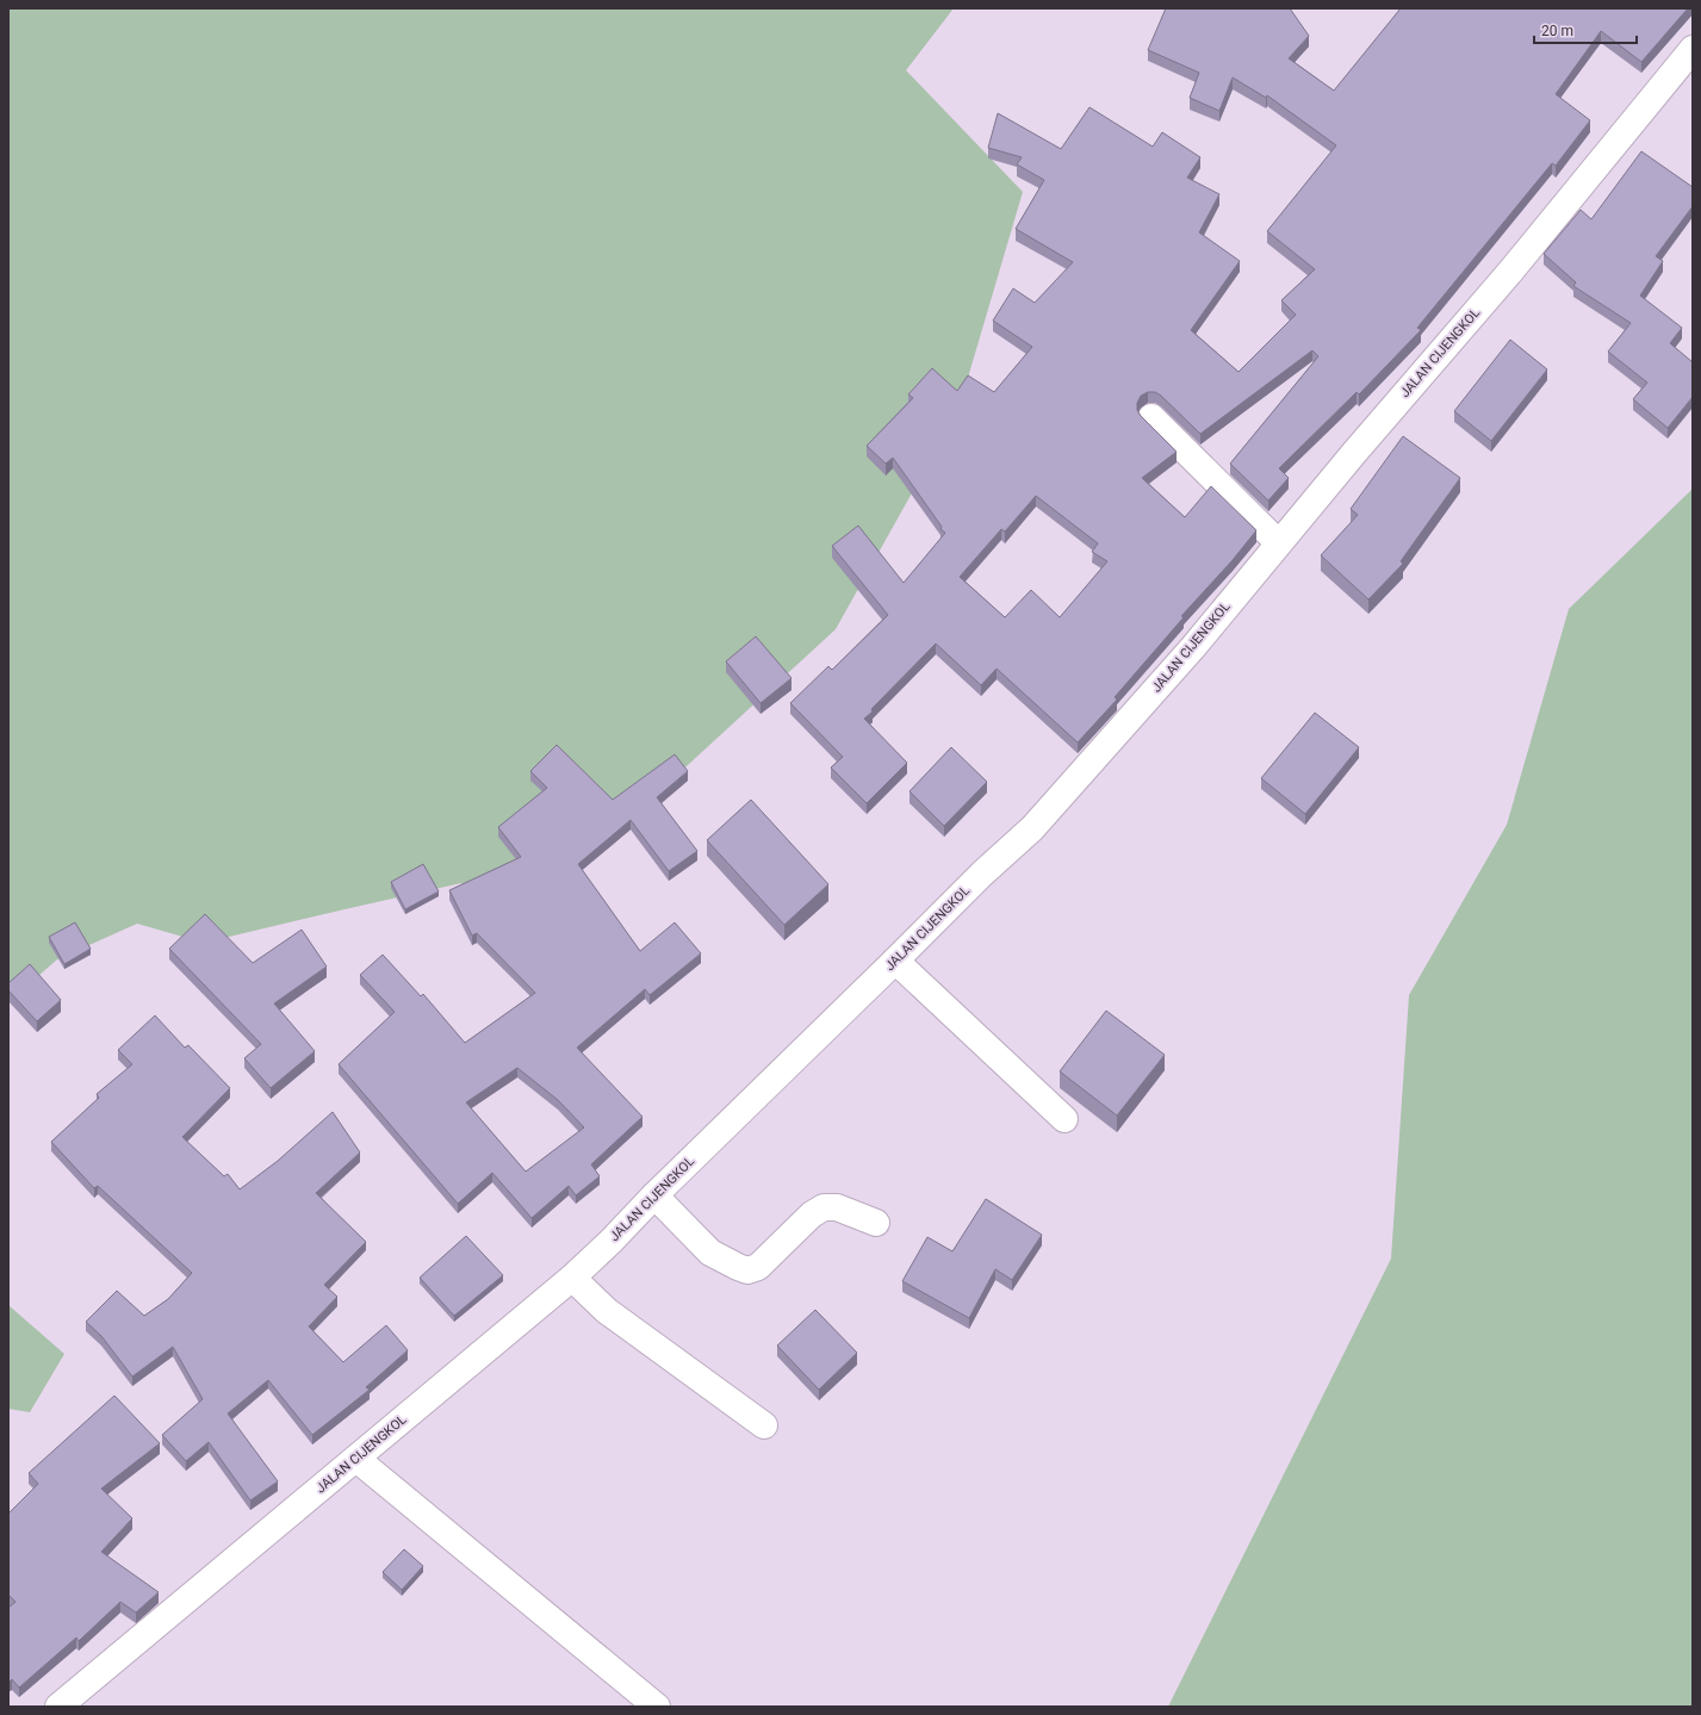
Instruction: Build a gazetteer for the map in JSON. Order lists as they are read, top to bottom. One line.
{"streets":{"street":["JALAN CIJENGKOL"]},"scale_bar":"20 m"}
